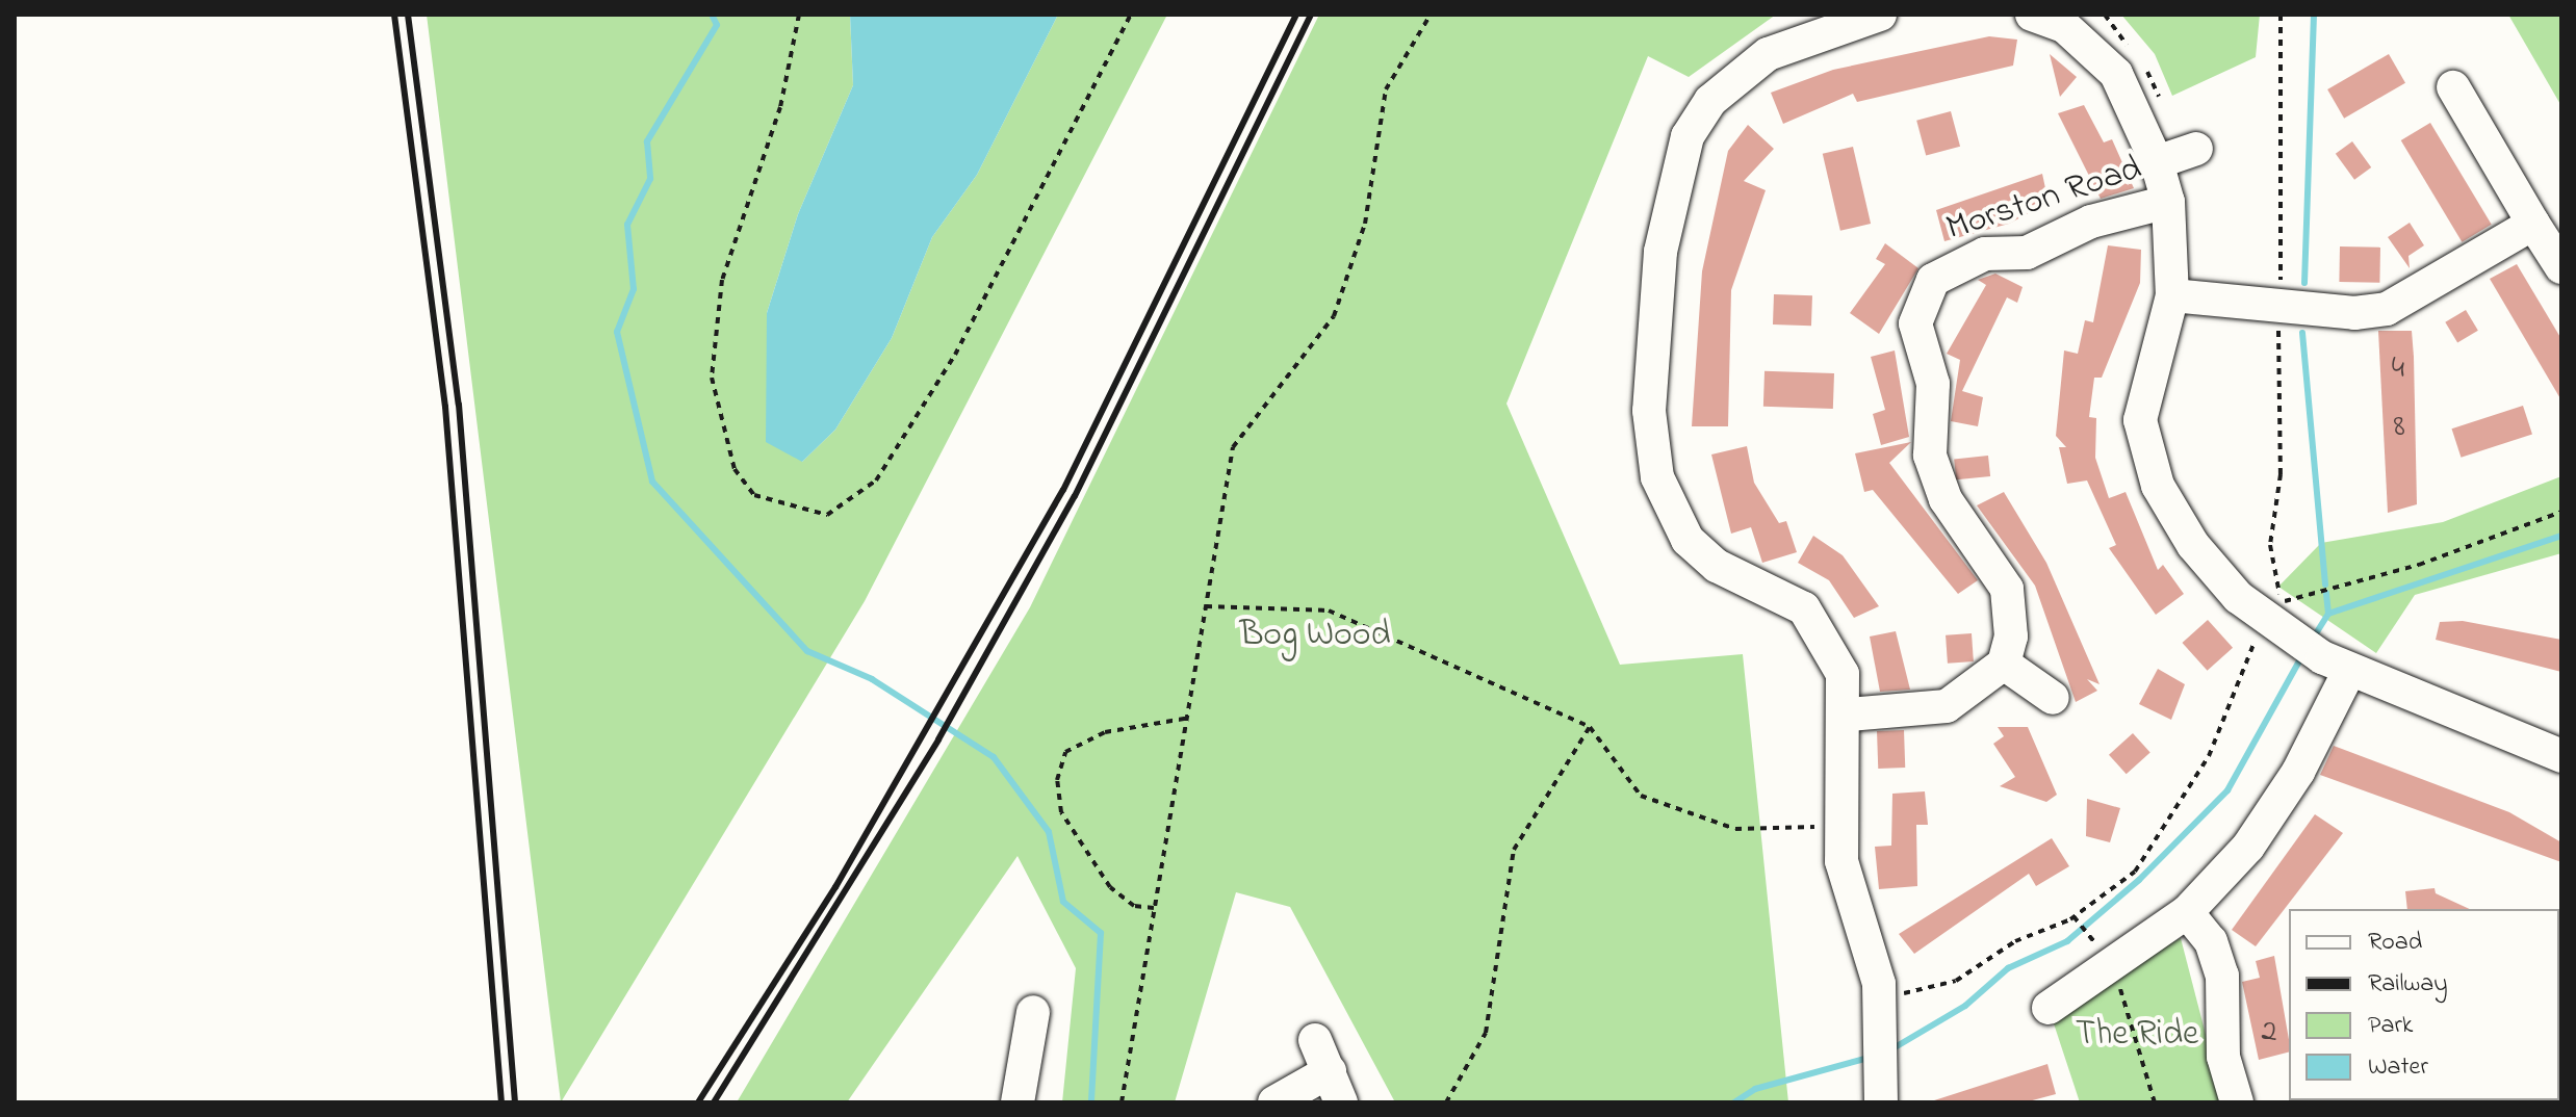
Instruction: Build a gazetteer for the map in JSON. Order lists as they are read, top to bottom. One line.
{"streets":{"street":["Morston Road"]},"parks":["Bog Wood","The Ride"],"house_numbers":["4","8","2"],"legend":["Road","Railway","Park","Water"]}
